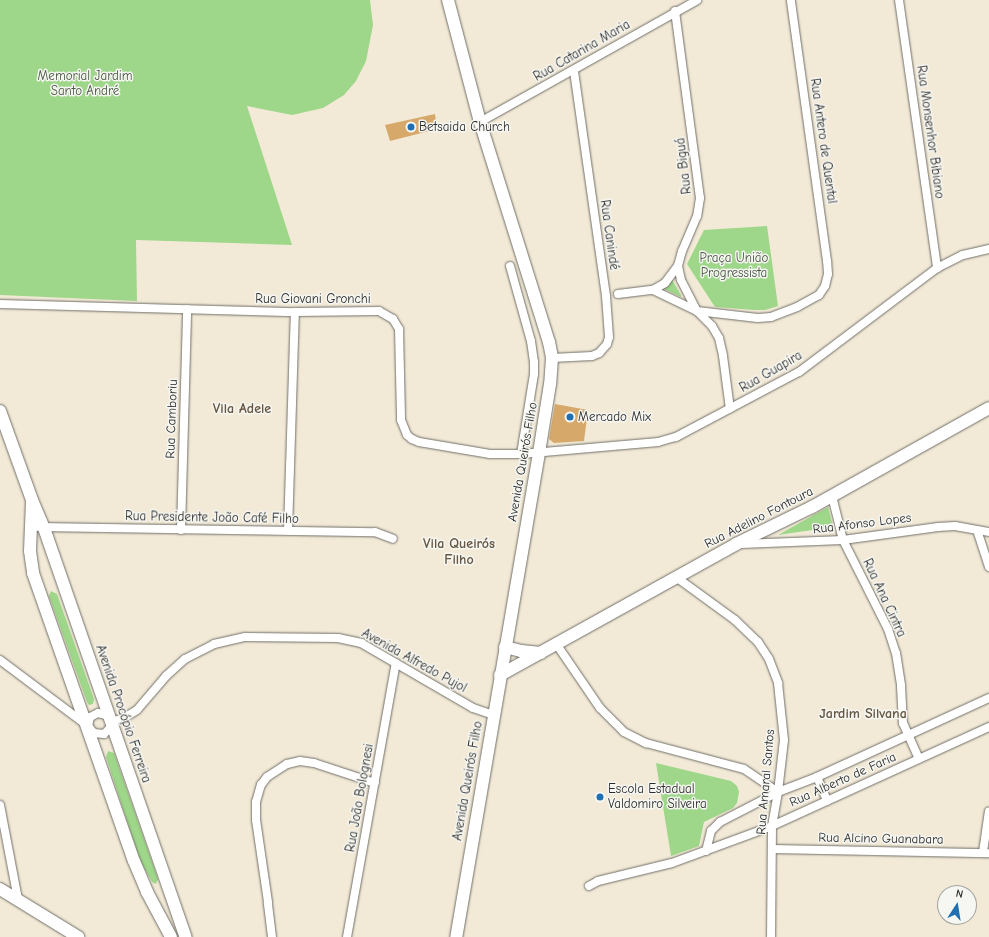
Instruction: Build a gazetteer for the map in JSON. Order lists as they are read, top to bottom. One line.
{"streets":{"street":["Rua Catarina Maria","Rua Monsenhor Bibiano","Rua Antero de Quental","Rua Biguá","Rua Canindé","Rua Giovani Gronchi","Rua Guapira","Rua Camboriu","Avenida Queirós Filho","Rua Presidente João Café Filho","Rua Adelino Fontoura","Rua Afonso Lopes","Rua Ana Cintra","Avenida Alfredo Pujol","Avenida Procópio Ferreira","Rua Alberto de Faria","Rua Amaral Santos","Rua João Bolognesi","Rua Alcino Guanabara"]},"crossings":[["Rua Catarina Maria","Rua Biguá"],["Rua Catarina Maria","Rua Canindé"],["Rua Catarina Maria","Avenida Queirós Filho"],["Rua Monsenhor Bibiano","Rua Guapira"],["Rua Canindé","Avenida Queirós Filho"],["Rua Giovani Gronchi","Rua Guapira"],["Rua Giovani Gronchi","Rua Camboriu"],["Rua Giovani Gronchi","Avenida Queirós Filho"],["Rua Guapira","Avenida Queirós Filho"],["Rua Camboriu","Rua Presidente João Café Filho"],["Avenida Queirós Filho","Rua Adelino Fontoura"],["Avenida Queirós Filho","Avenida Alfredo Pujol"],["Rua Presidente João Café Filho","Avenida Procópio Ferreira"],["Rua Adelino Fontoura","Rua Afonso Lopes"],["Rua Adelino Fontoura","Rua Ana Cintra"],["Rua Adelino Fontoura","Rua Amaral Santos"],["Rua Afonso Lopes","Rua Ana Cintra"],["Rua Ana Cintra","Rua Alberto de Faria"],["Avenida Alfredo Pujol","Avenida Procópio Ferreira"],["Avenida Alfredo Pujol","Rua João Bolognesi"],["Rua Alberto de Faria","Rua Amaral Santos"],["Rua Amaral Santos","Rua Alcino Guanabara"]],"districts":["Vila Adele","Vila Queirós Filho","Jardim Silvana"],"parks":["Memorial Jardim Santo André","Praça União Progressista"],"places":["Betsaida Church","Mercado Mix","Escola Estadual Valdomiro Silveira"],"north":"top"}
